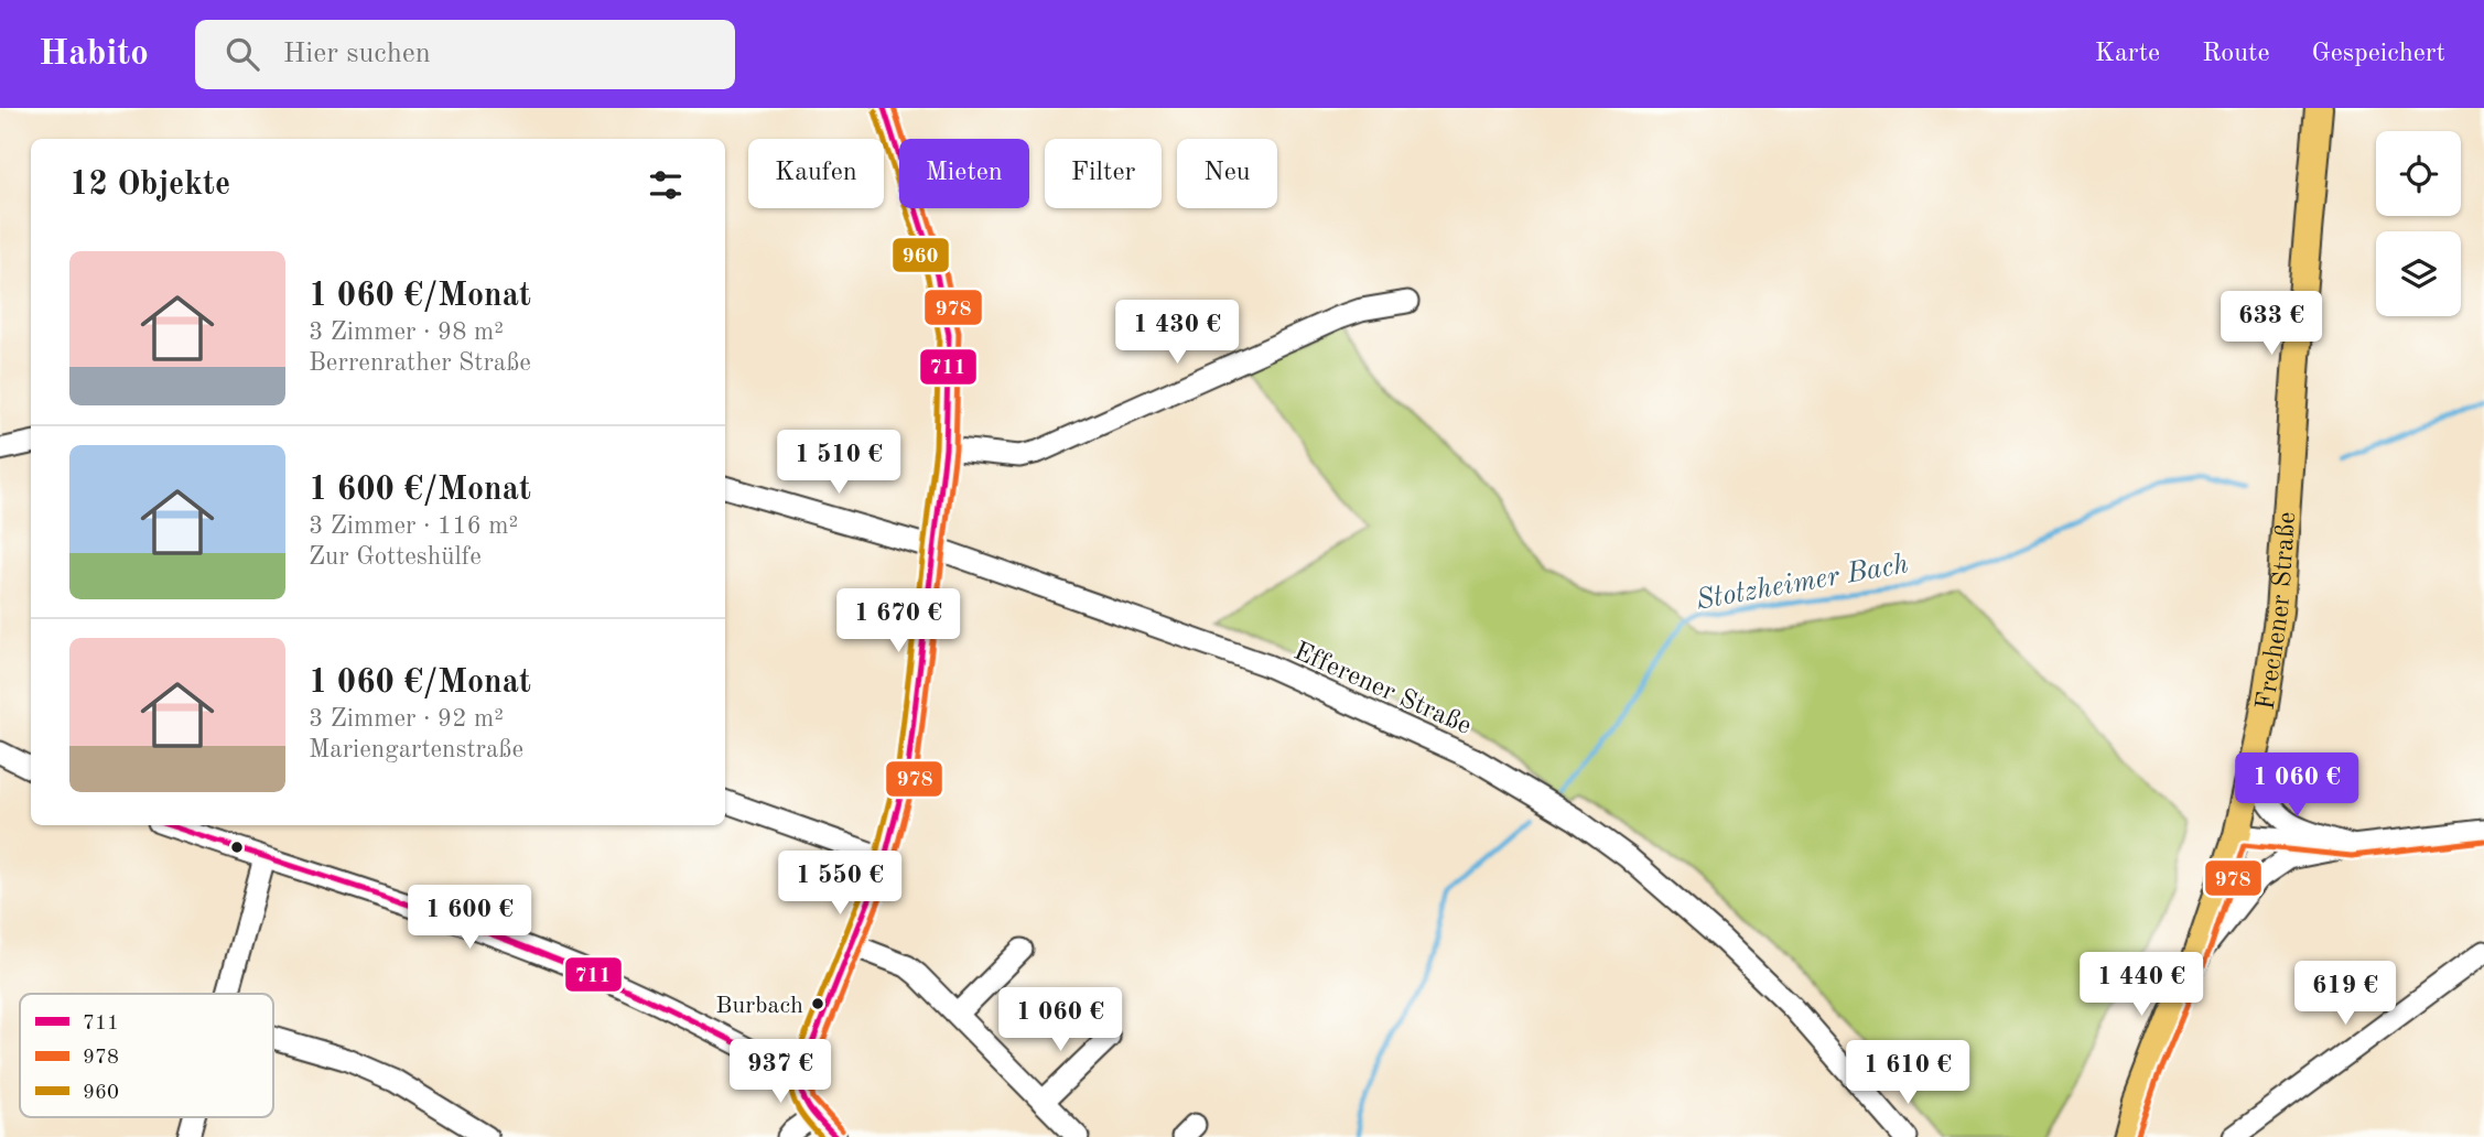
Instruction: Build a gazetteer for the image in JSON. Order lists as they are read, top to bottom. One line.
{"streets":{"main road":["Frechener Straße"],"street":["Efferener Straße"]},"water":["Stotzheimer Bach"],"places":["Burbach"],"lines":["transit line 711","transit line 978","transit line 960"],"legend":["711","978","960"],"page":{"header":"Habito","search":"Hier suchen","nav":["Karte","Route","Gespeichert"],"chip":["Kaufen","Mieten","Filter","Neu"],"heading":"12 Objekte","list":[{"name":"1 060 €/Monat","note":"3 Zimmer · 98 m² · Berrenrather Straße"},{"name":"1 600 €/Monat","note":"3 Zimmer · 116 m² · Zur Gotteshülfe"},{"name":"1 060 €/Monat","note":"3 Zimmer · 92 m² · Mariengartenstraße"}],"price":["633 €","1 430 €","1 510 €","1 670 €","1 060 €","1 550 €","1 600 €","1 440 €","619 €","1 060 €","937 €","1 610 €"]}}
